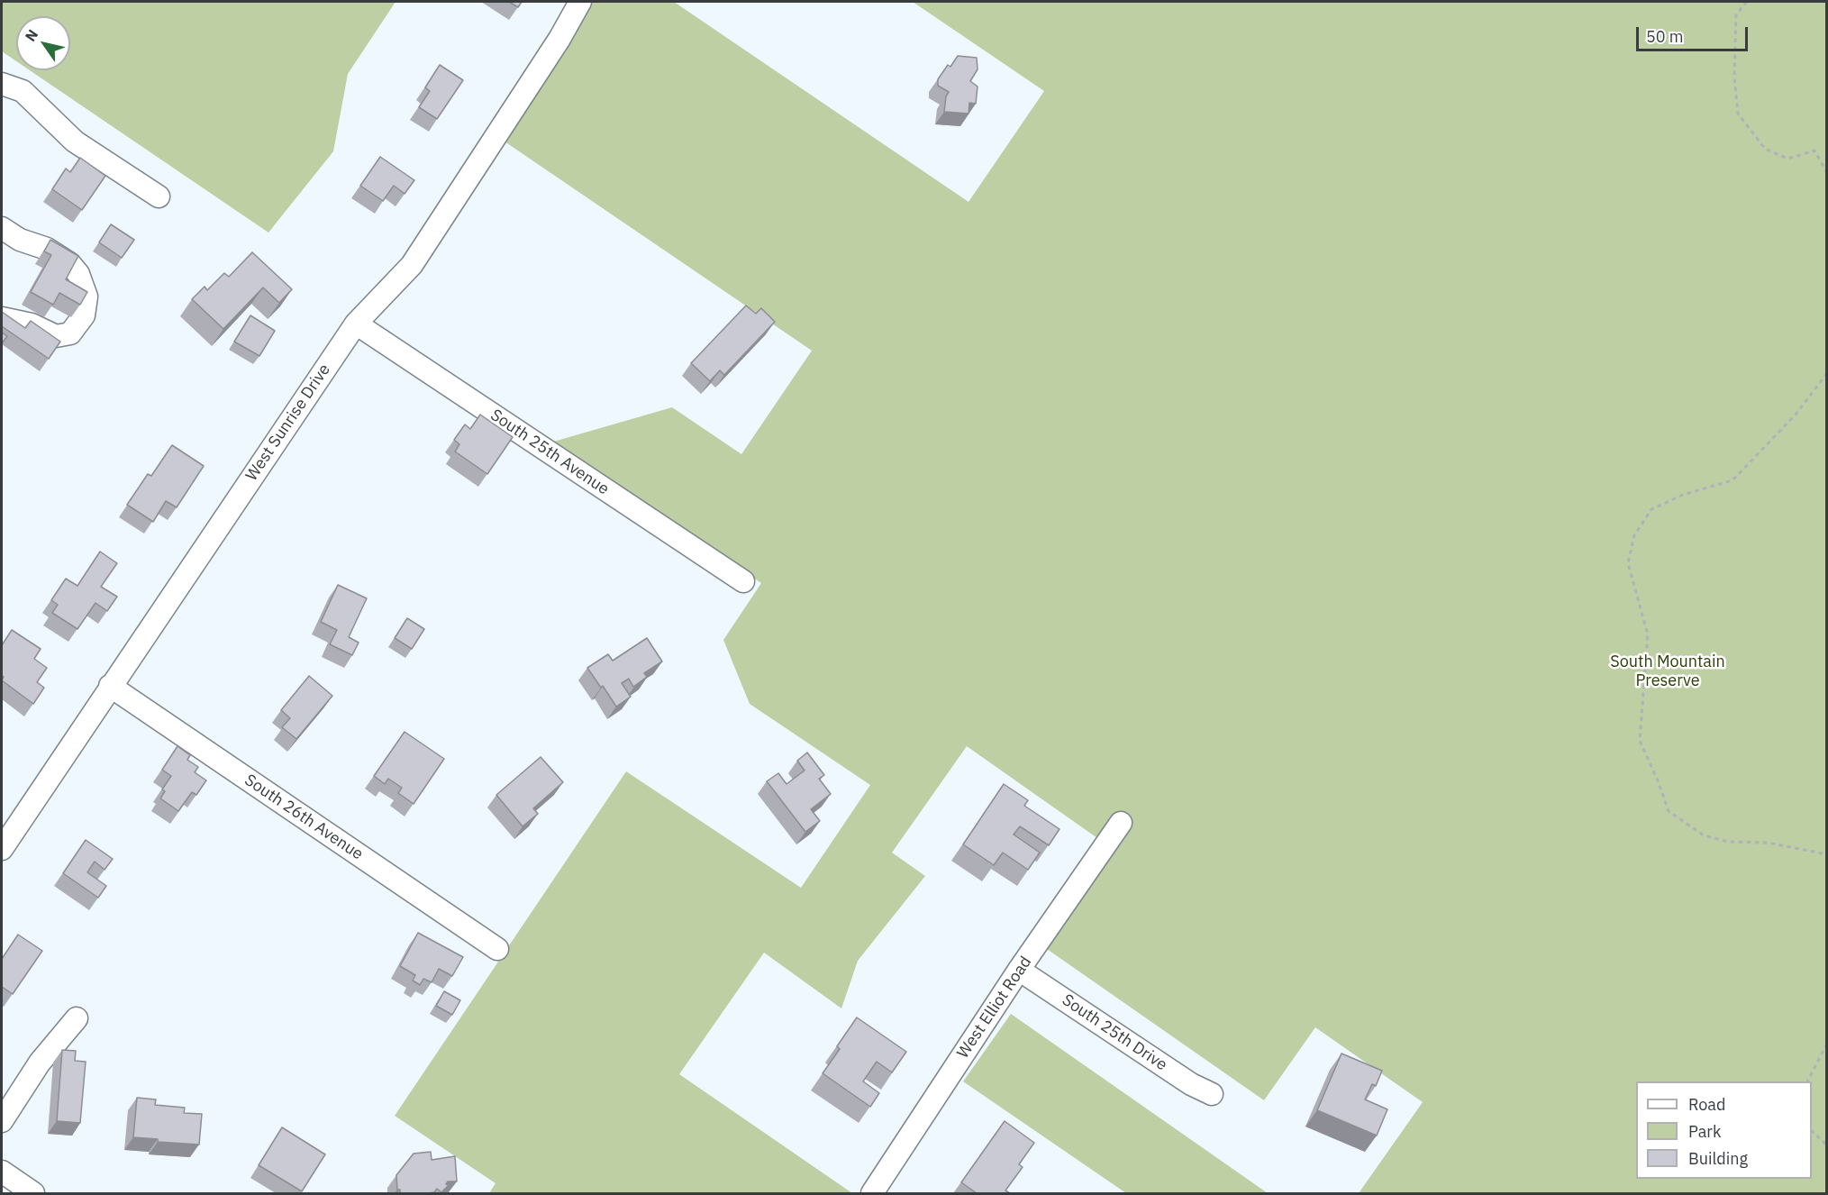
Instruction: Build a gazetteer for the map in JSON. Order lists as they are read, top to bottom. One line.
{"streets":{"street":["West Sunrise Drive","South 25th Avenue","South 26th Avenue","West Elliot Road","South 25th Drive"]},"crossings":[["West Sunrise Drive","South 25th Avenue"],["West Sunrise Drive","South 26th Avenue"],["West Elliot Road","South 25th Drive"]],"parks":["South Mountain Preserve"],"legend":["Road","Park","Building"],"scale_bar":"50 m","north":"top left"}
